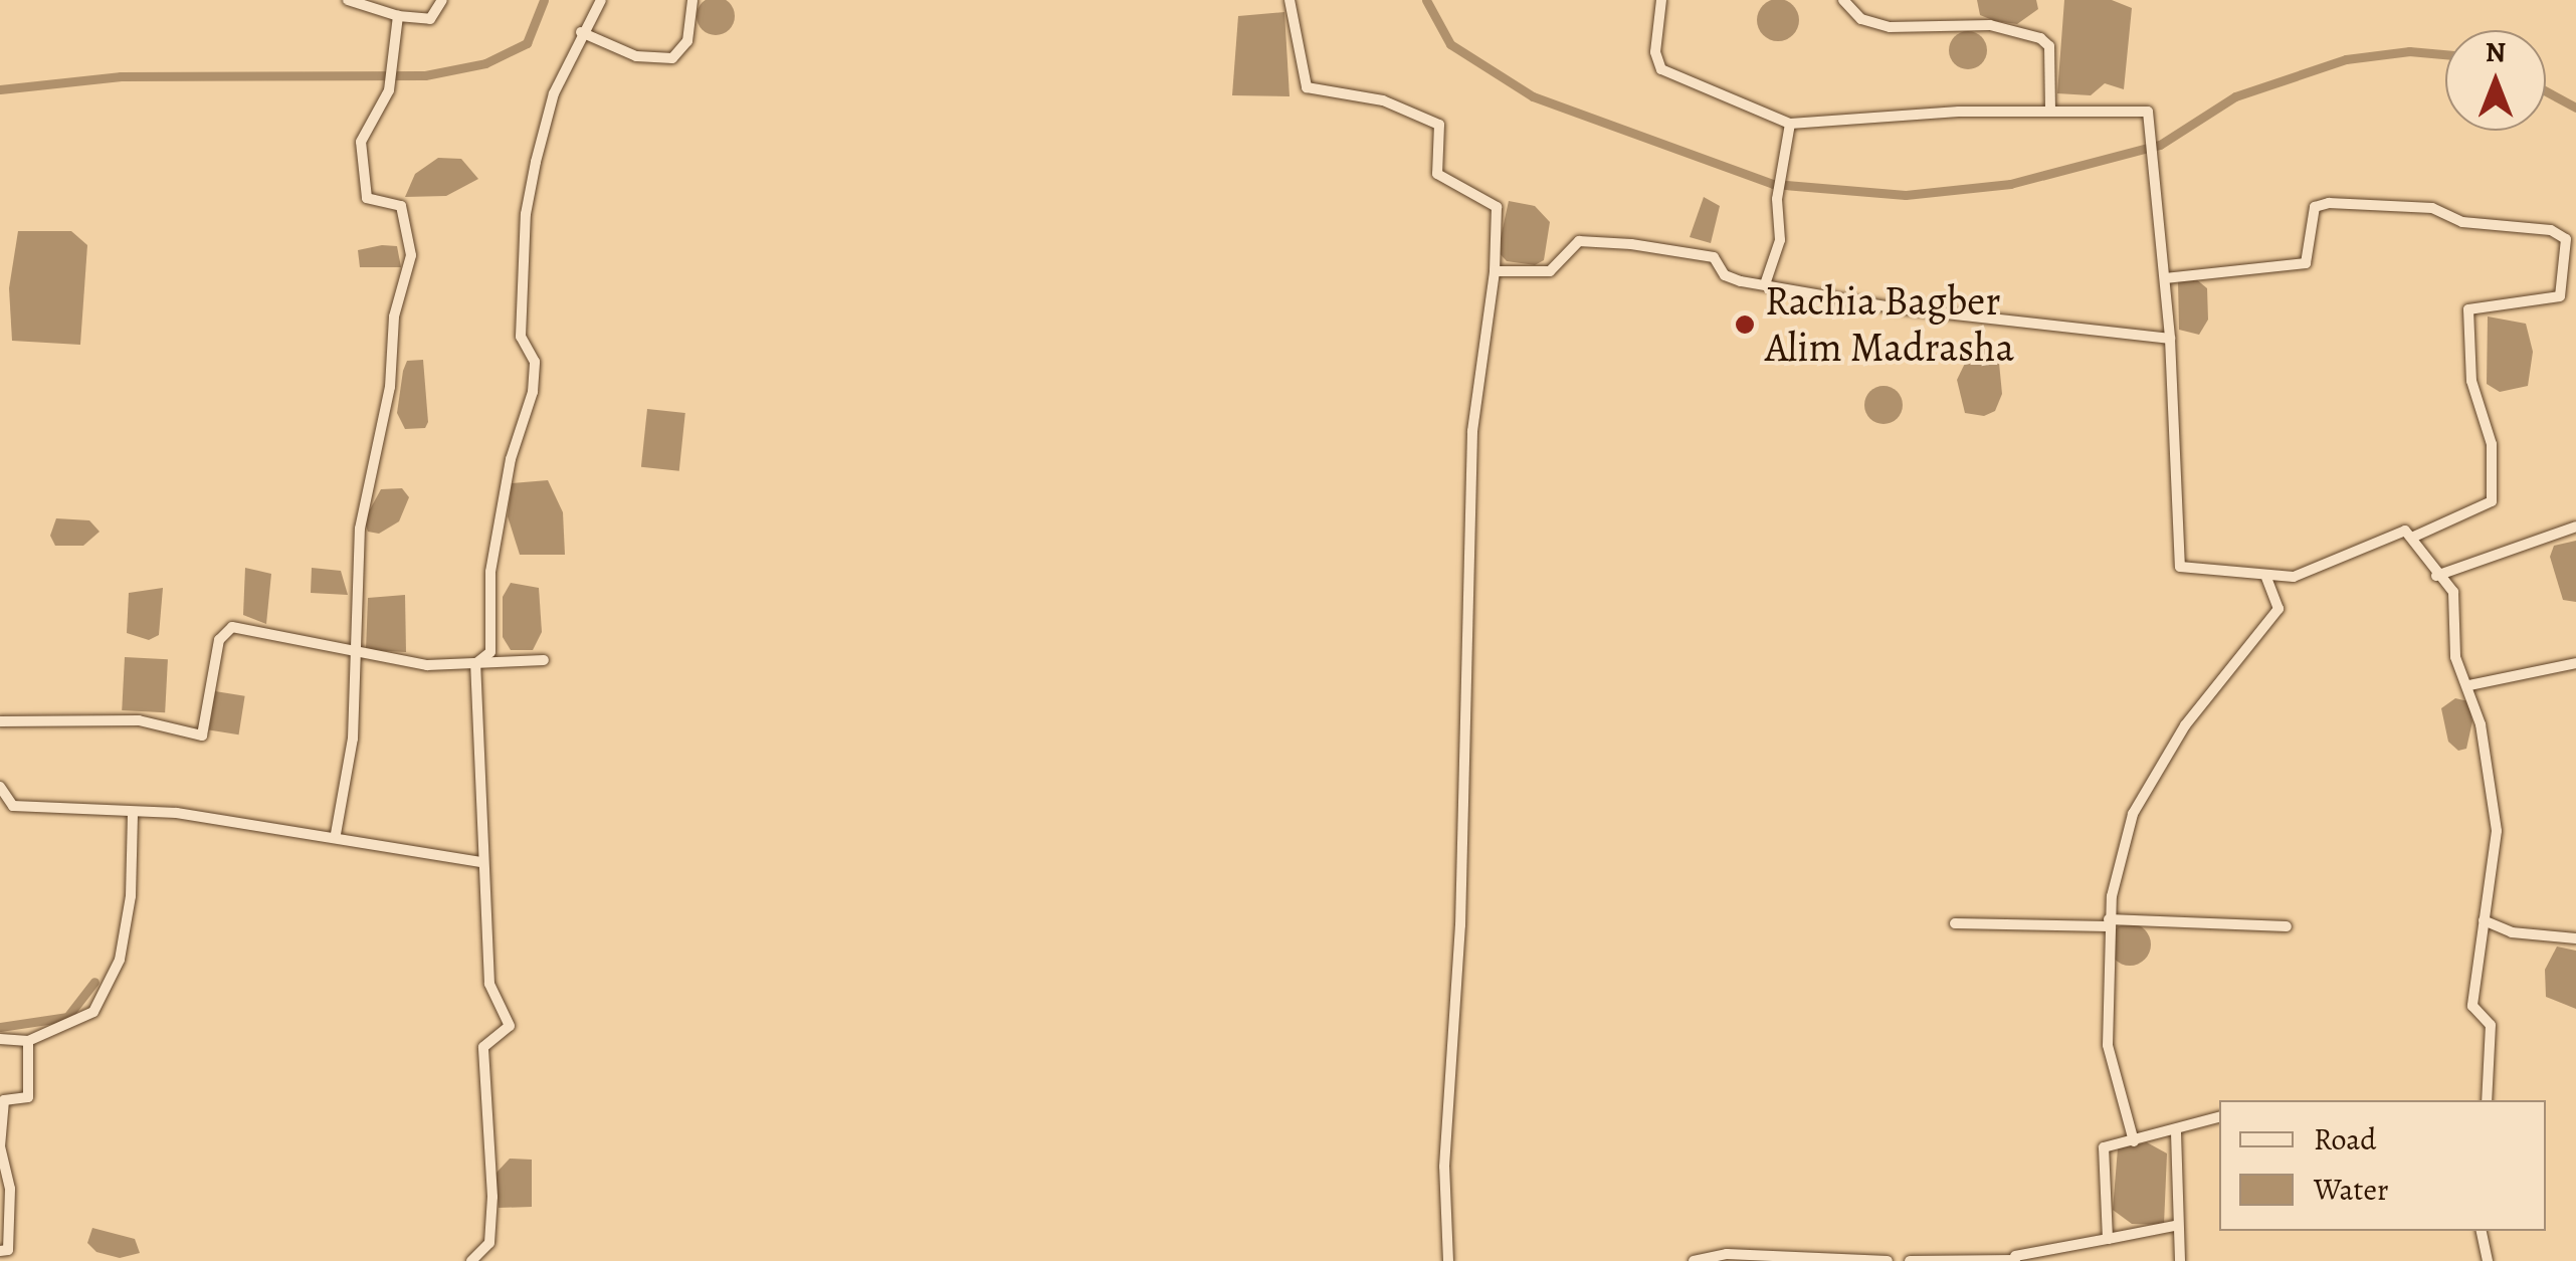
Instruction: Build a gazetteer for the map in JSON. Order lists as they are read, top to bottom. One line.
{"places":["Rachia Bagber Alim Madrasha"],"legend":["Road","Water"],"north":"top"}
